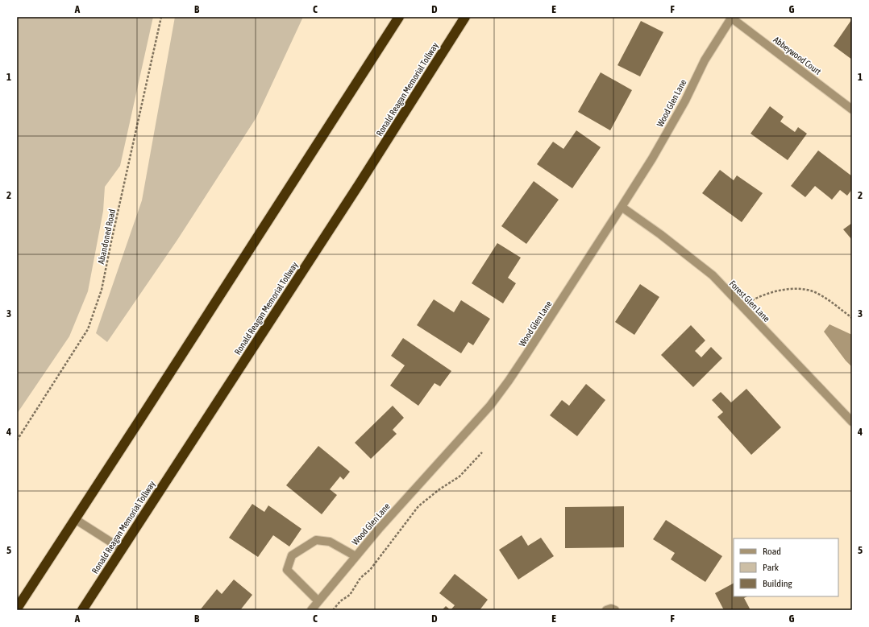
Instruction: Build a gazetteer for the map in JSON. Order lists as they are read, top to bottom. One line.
{"streets":{"highway":["Ronald Reagan Memorial Tollway"],"street":["Abbeywood Court","Wood Glen Lane","Forest Glen Lane"],"path":["Abandoned Road"]},"crossings":[["Abbeywood Court","Wood Glen Lane"],["Wood Glen Lane","Forest Glen Lane"]],"legend":["Road","Park","Building"],"grid":{"columns":["A","B","C","D","E","F","G"],"rows":["1","2","3","4","5"]}}
